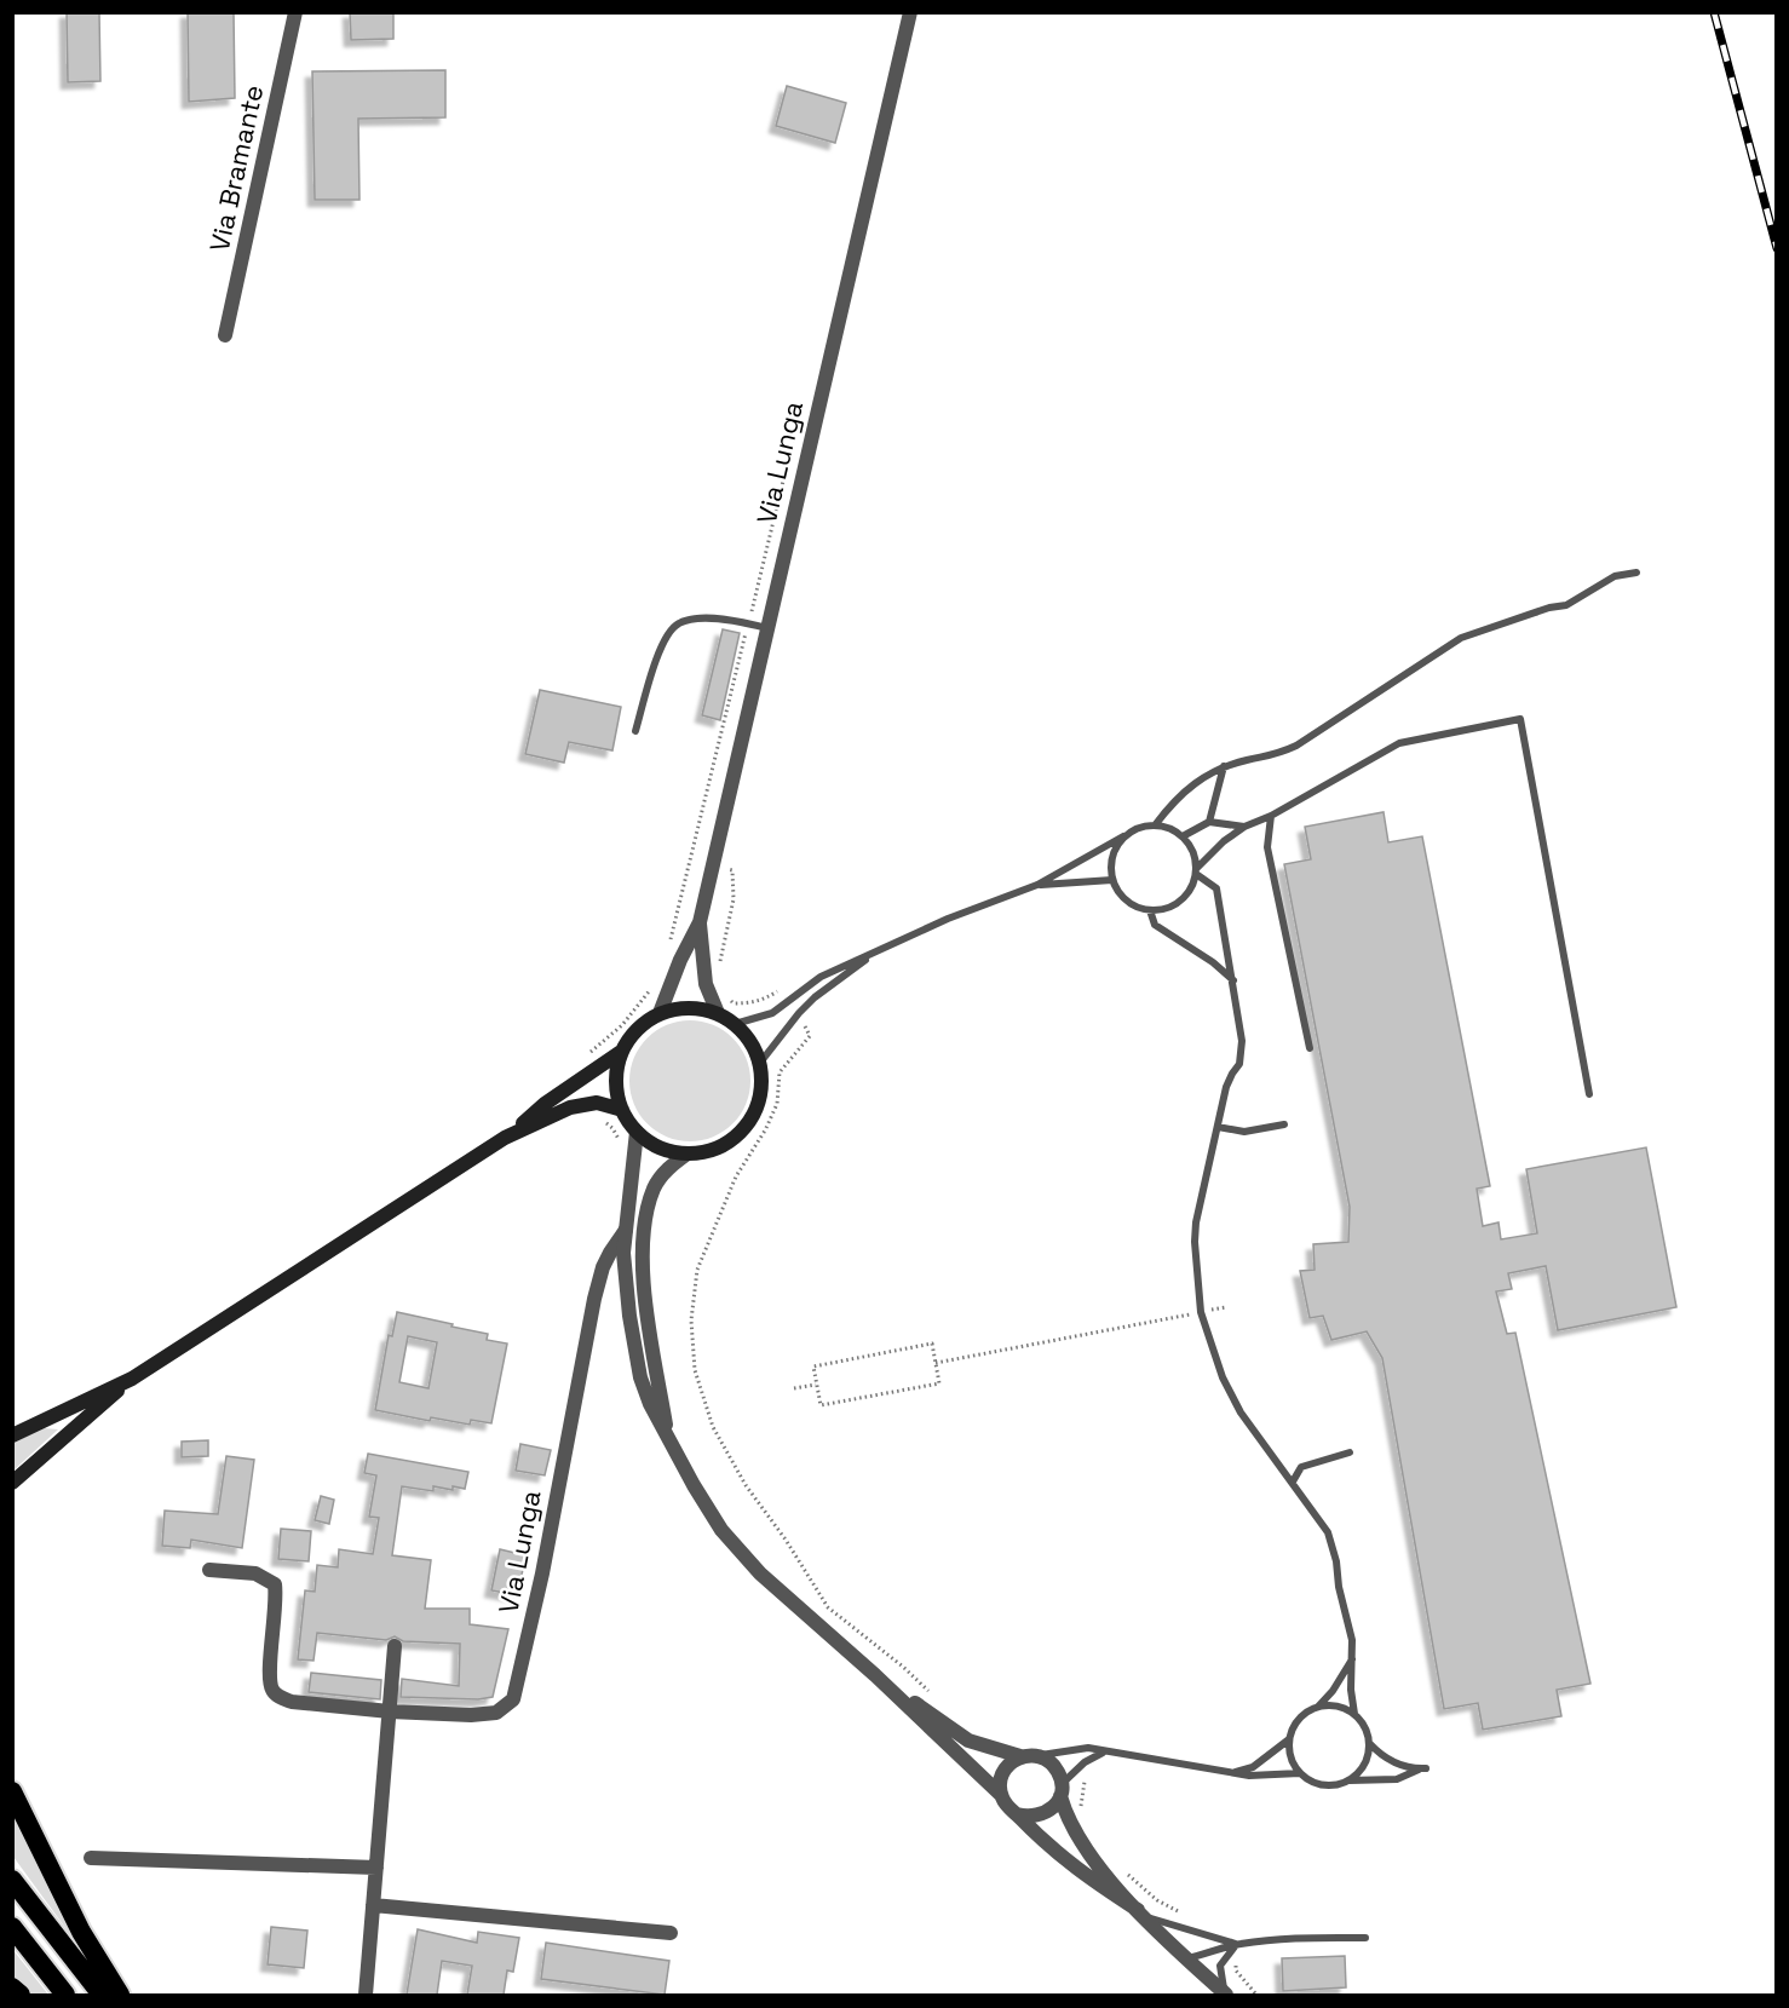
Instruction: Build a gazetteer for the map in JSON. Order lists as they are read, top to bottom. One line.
{"streets":{"main road":["Via Lunga"],"street":["Via Bramante"]}}
